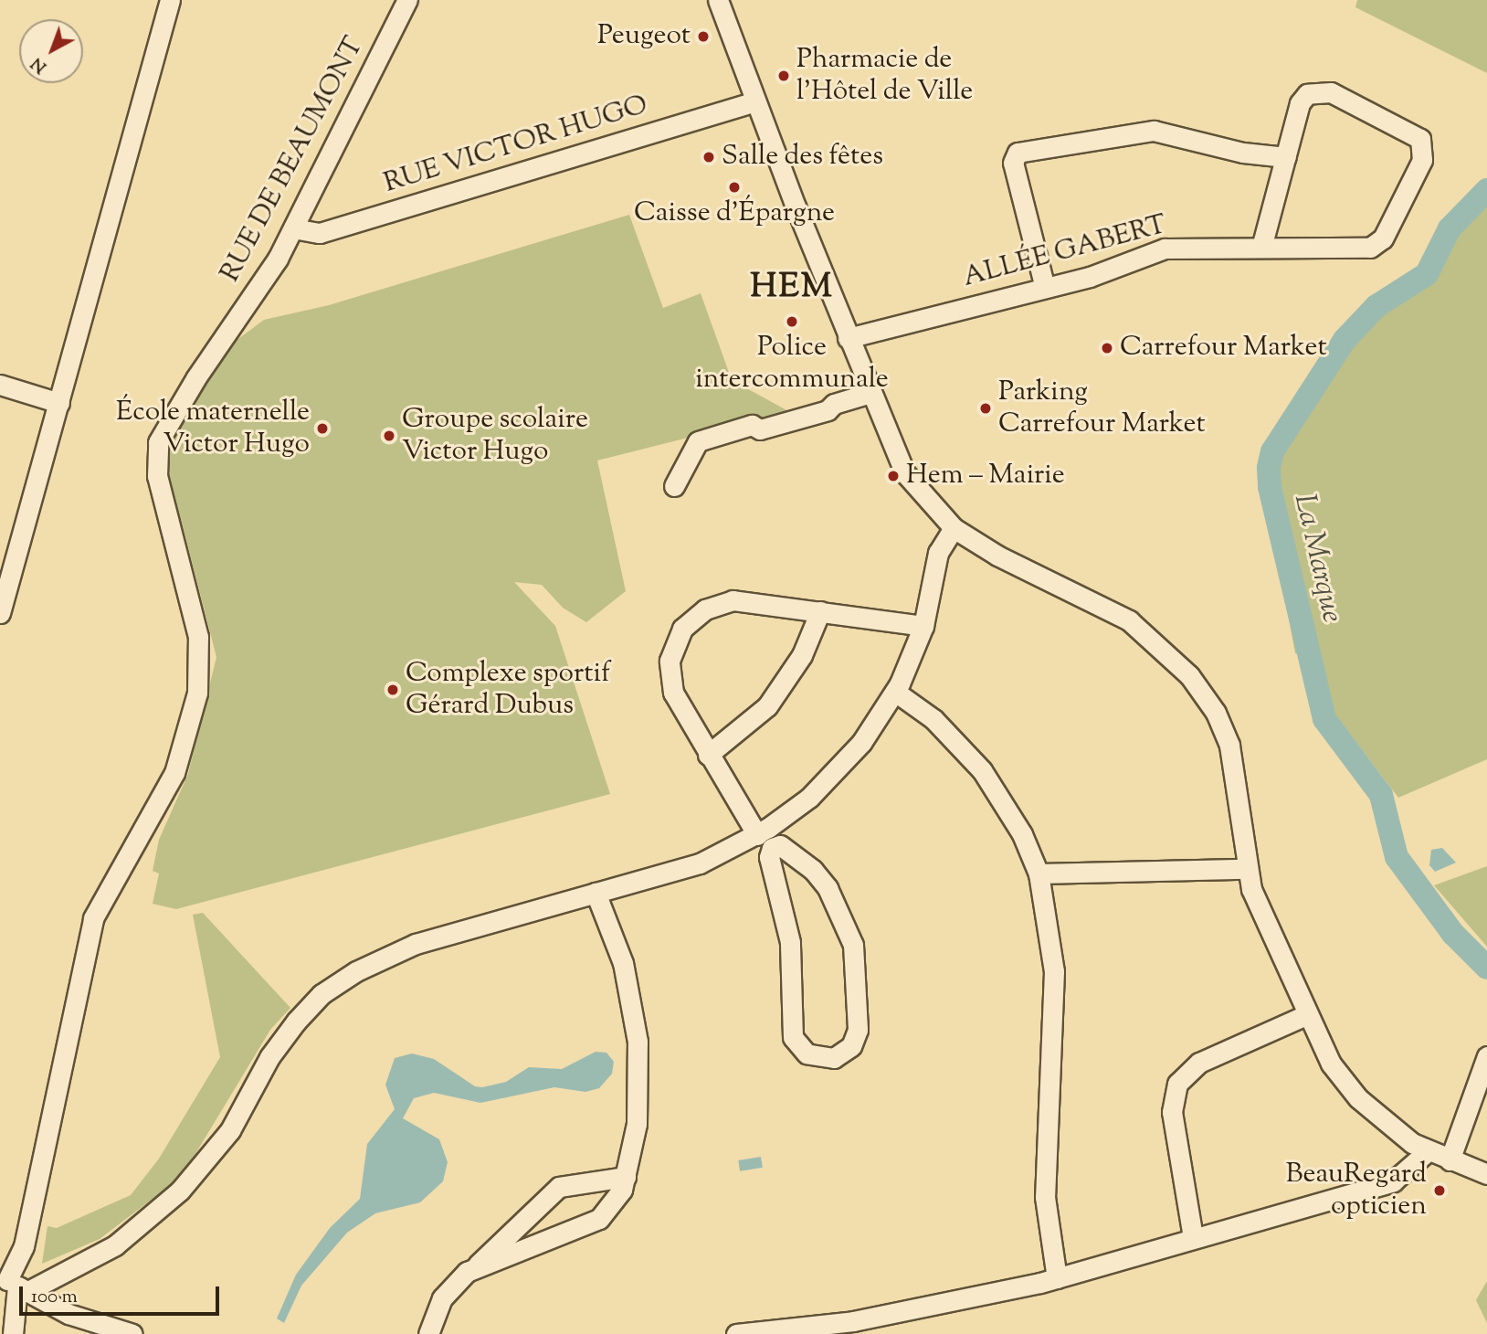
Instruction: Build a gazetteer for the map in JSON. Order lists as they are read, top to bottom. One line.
{"streets":{"street":["RUE VICTOR HUGO","RUE DE BEAUMONT","ALLÉE GABERT"]},"crossings":[["RUE VICTOR HUGO","RUE DE BEAUMONT"]],"districts":["HEM"],"water":["La Marque"],"places":["Peugeot","Pharmacie de l'Hôtel de Ville","Salle des fêtes","Caisse d'Épargne","Police intercommunale","Carrefour Market","Parking Carrefour Market","École maternelle Victor Hugo","Groupe scolaire Victor Hugo","Hem – Mairie","Complexe sportif Gérard Dubus","BeauRegard opticien"],"scale_bar":"100 m","north":"bottom left"}
